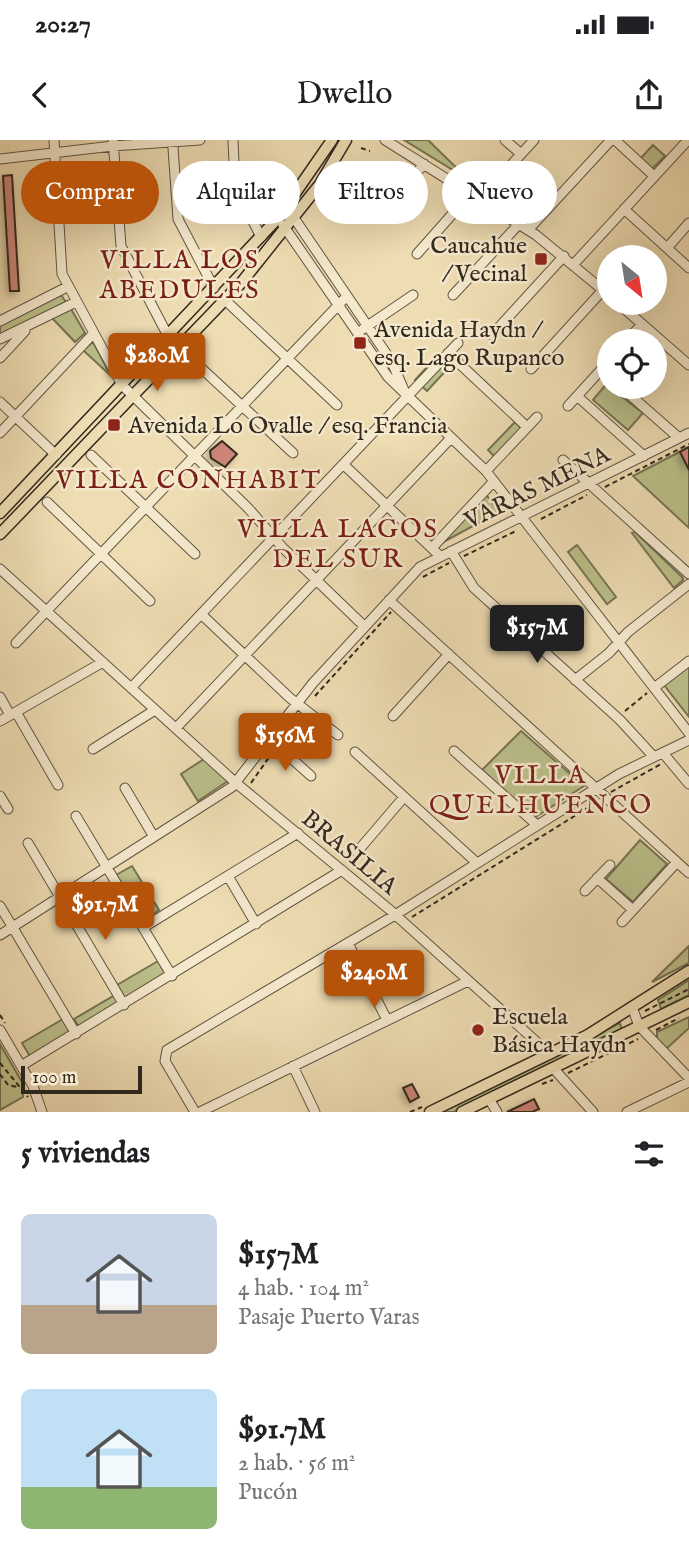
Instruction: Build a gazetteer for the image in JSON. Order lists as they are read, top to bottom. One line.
{"streets":{"street":["VARAS MENA","BRASILIA"]},"crossings":[["VARAS MENA","BRASILIA"]],"districts":["VILLA LOS ABEDULES","VILLA CONHABIT","VILLA LAGOS DEL SUR","VILLA QUELHUENCO"],"places":{"transit":["Caucahue / Vecinal","Avenida Haydn / esq. Lago Rupanco","Avenida Lo Ovalle / esq. Francia"],"other":["Escuela Básica Haydn"]},"scale_bar":"100 m","north":"bottom right","page":{"status":"20:27","header":"Dwello","chip":["Comprar","Alquilar","Filtros","Nuevo"],"price":["$280M","$157M","$156M","$91.7M","$240M"],"scale":"100 m","heading":"5 viviendas","list":[{"name":"$157M","note":"4 hab. · 104 m² · Pasaje Puerto Varas"},{"name":"$91.7M","note":"2 hab. · 56 m² · Pucón"}]}}
